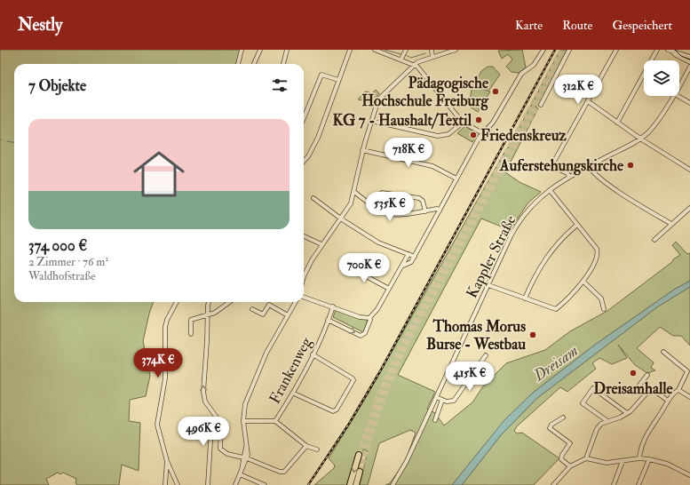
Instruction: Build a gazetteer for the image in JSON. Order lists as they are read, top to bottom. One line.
{"streets":{"street":["Kappler Straße","Frankenweg"]},"water":["Dreisam"],"places":["Pädagogische Hochschule Freiburg","KG 7 - Haushalt/Textil","Friedenskreuz","Auferstehungskirche","Thomas Morus Burse - Westbau","Dreisamhalle"],"page":{"header":"Nestly","nav":["Karte","Route","Gespeichert"],"heading":"7 Objekte","price":["312K €","718K €","535K €","700K €","374K €","415K €","496K €"],"list":[{"name":"374 000 €","note":"2 Zimmer · 76 m² · Waldhofstraße"}]}}
